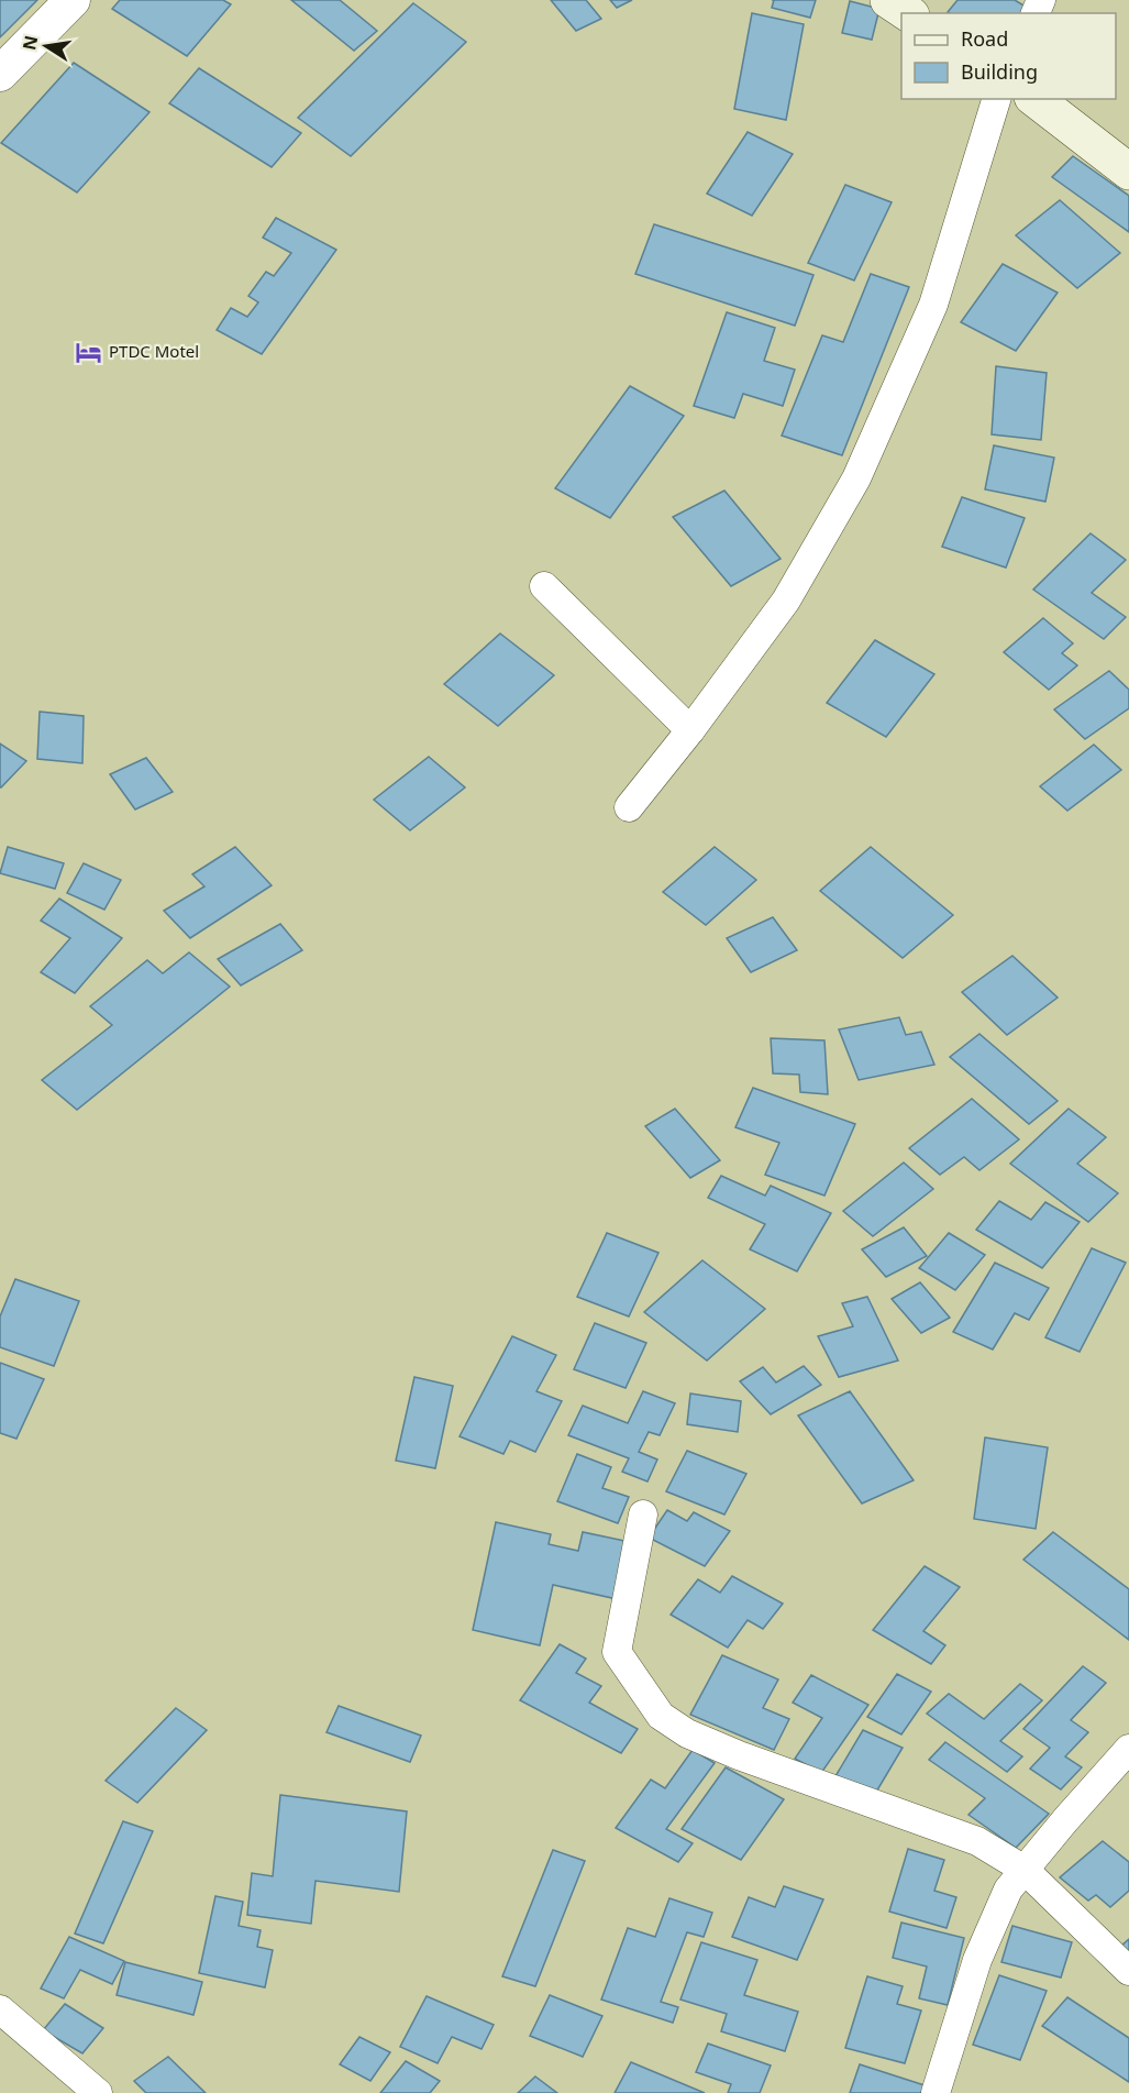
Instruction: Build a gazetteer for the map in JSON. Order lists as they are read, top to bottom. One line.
{"places":{"hotel":["PTDC Motel"]},"legend":["Road","Building"],"north":"left"}
